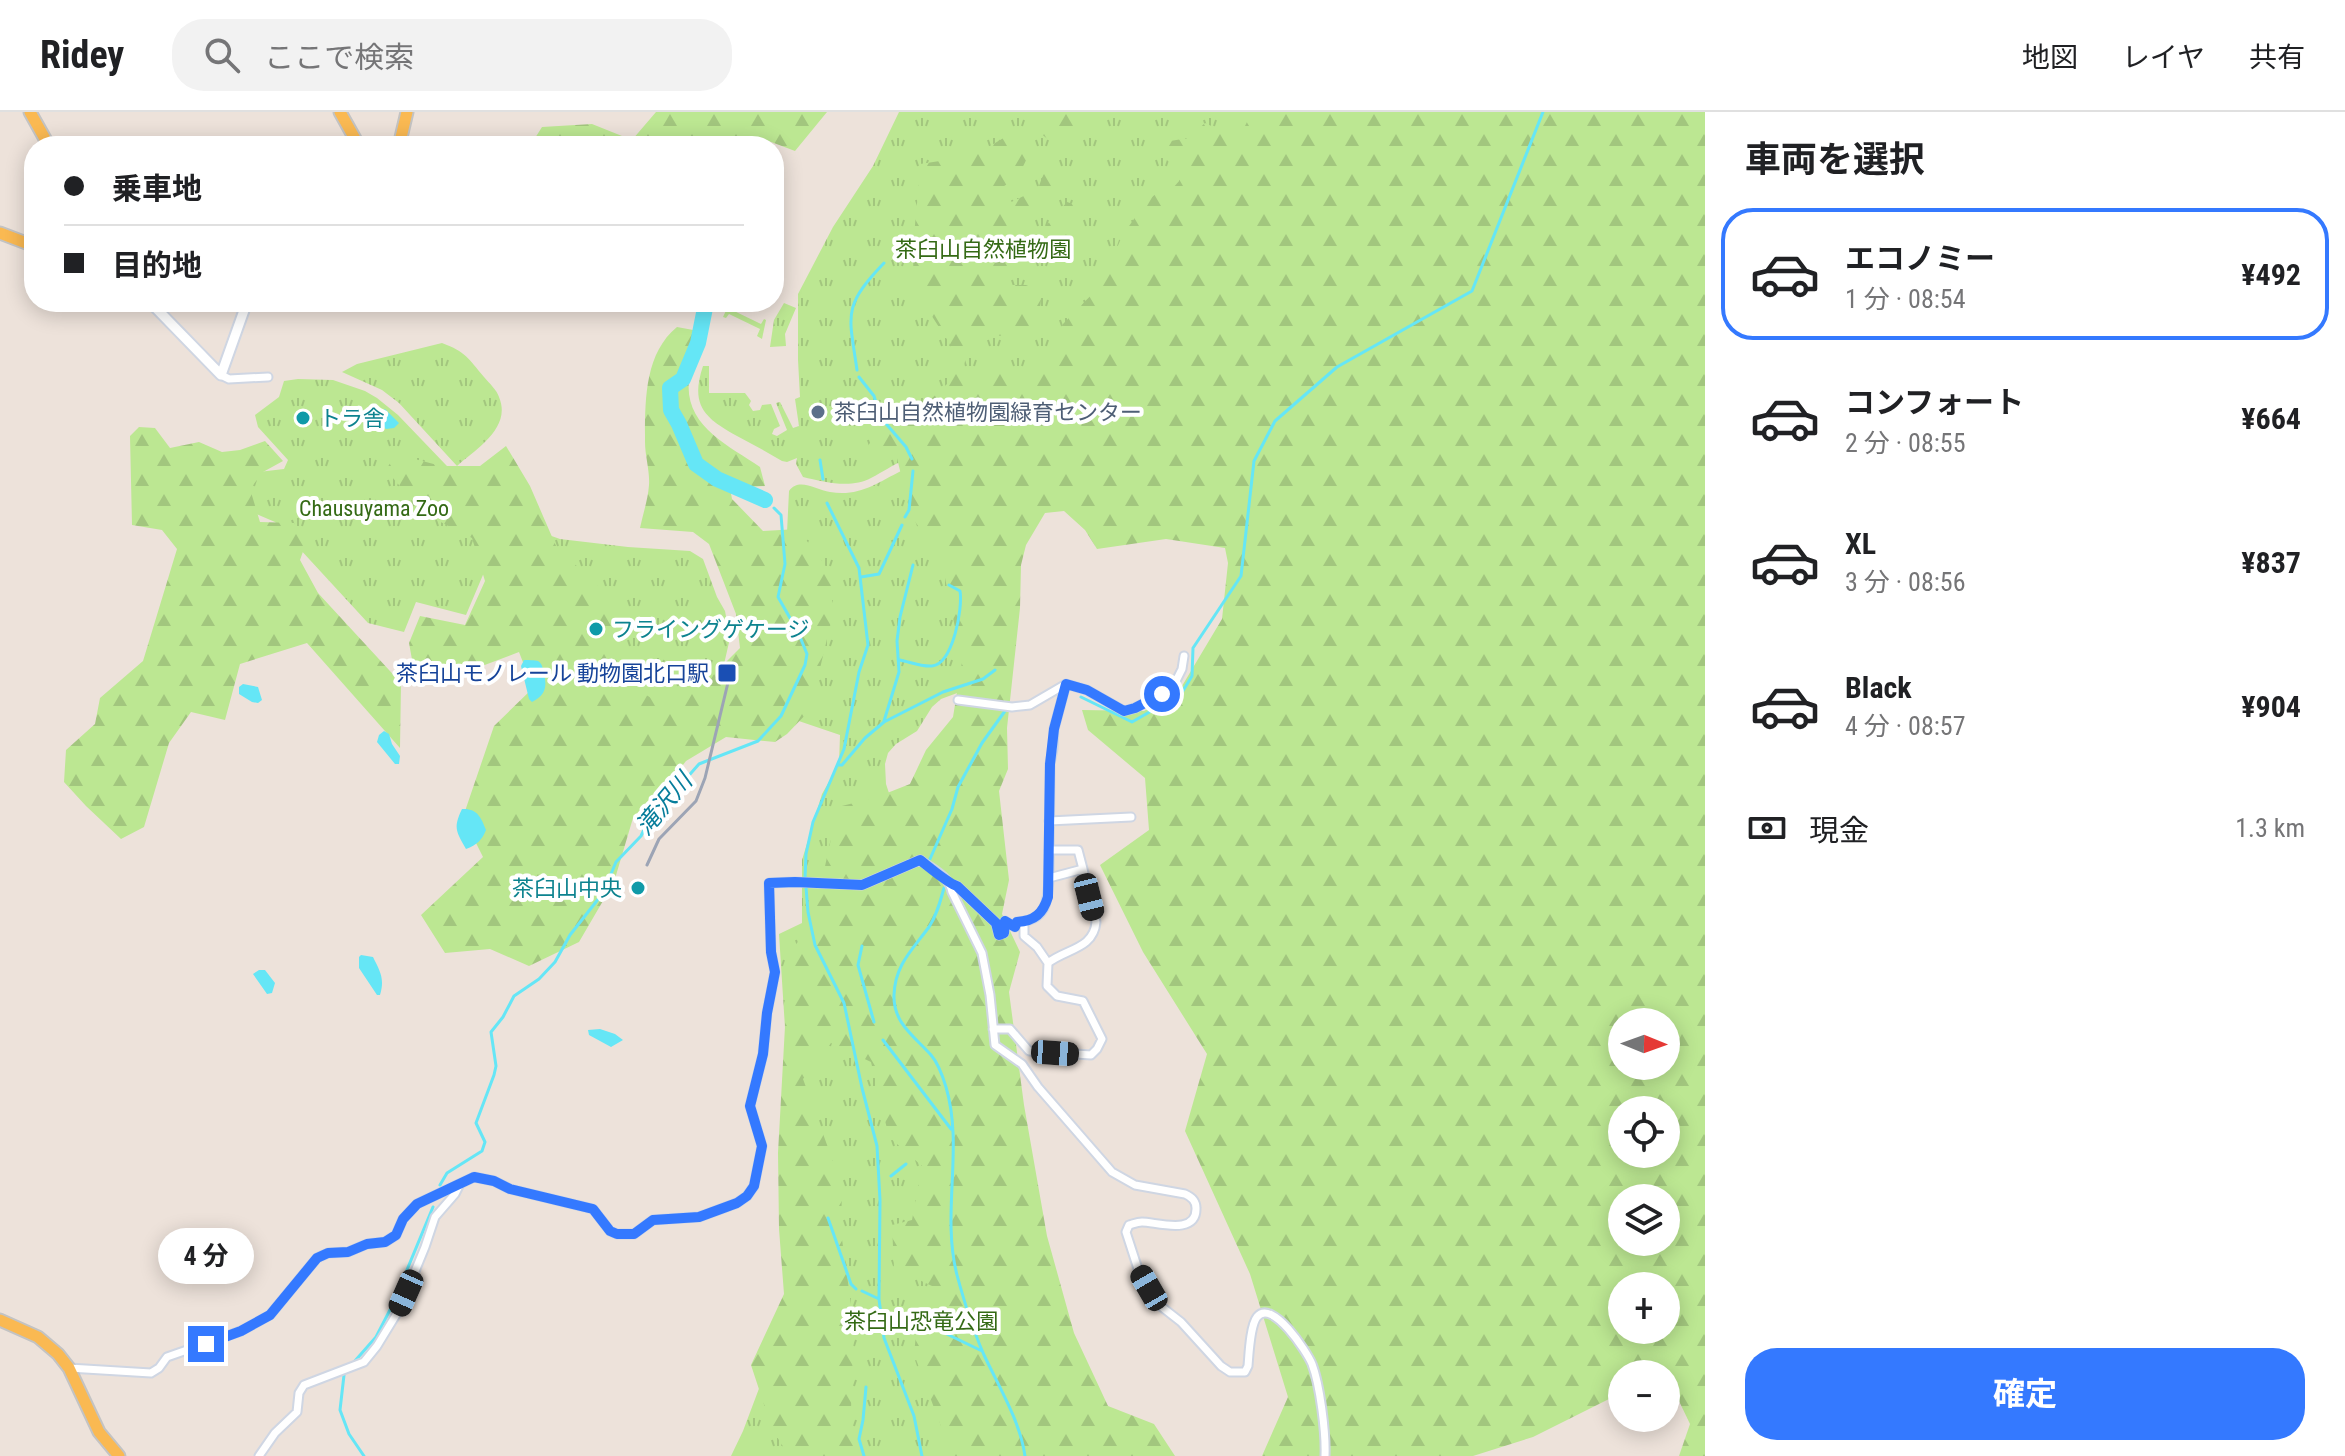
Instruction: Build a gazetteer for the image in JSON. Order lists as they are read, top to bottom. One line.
{"water":["滝沢川"],"parks":["茶臼山自然植物園","Chausuyama Zoo","茶臼山恐竜公園"],"places":{"other":["茶臼山自然植物園緑育センター","トラ舎","フライングゲケージ","茶臼山中央"],"transit":["茶臼山モノレール 動物園北口駅"]},"north":"right","page":{"header":"Ridey","search":"ここで検索","nav":["地図","レイヤ","共有"],"heading":"車両を選択","banner":["乗車地","目的地"],"list":[{"name":"エコノミー","note":"1 分 · 08:54","value":"¥492"},{"name":"コンフォート","note":"2 分 · 08:55","value":"¥664"},{"name":"XL","note":"3 分 · 08:56","value":"¥837"},{"name":"Black","note":"4 分 · 08:57","value":"¥904"}],"pay":["現金","1.3 km"],"map_buttons":["+","−"],"bubble":"4 分","buttons":"確定"}}
